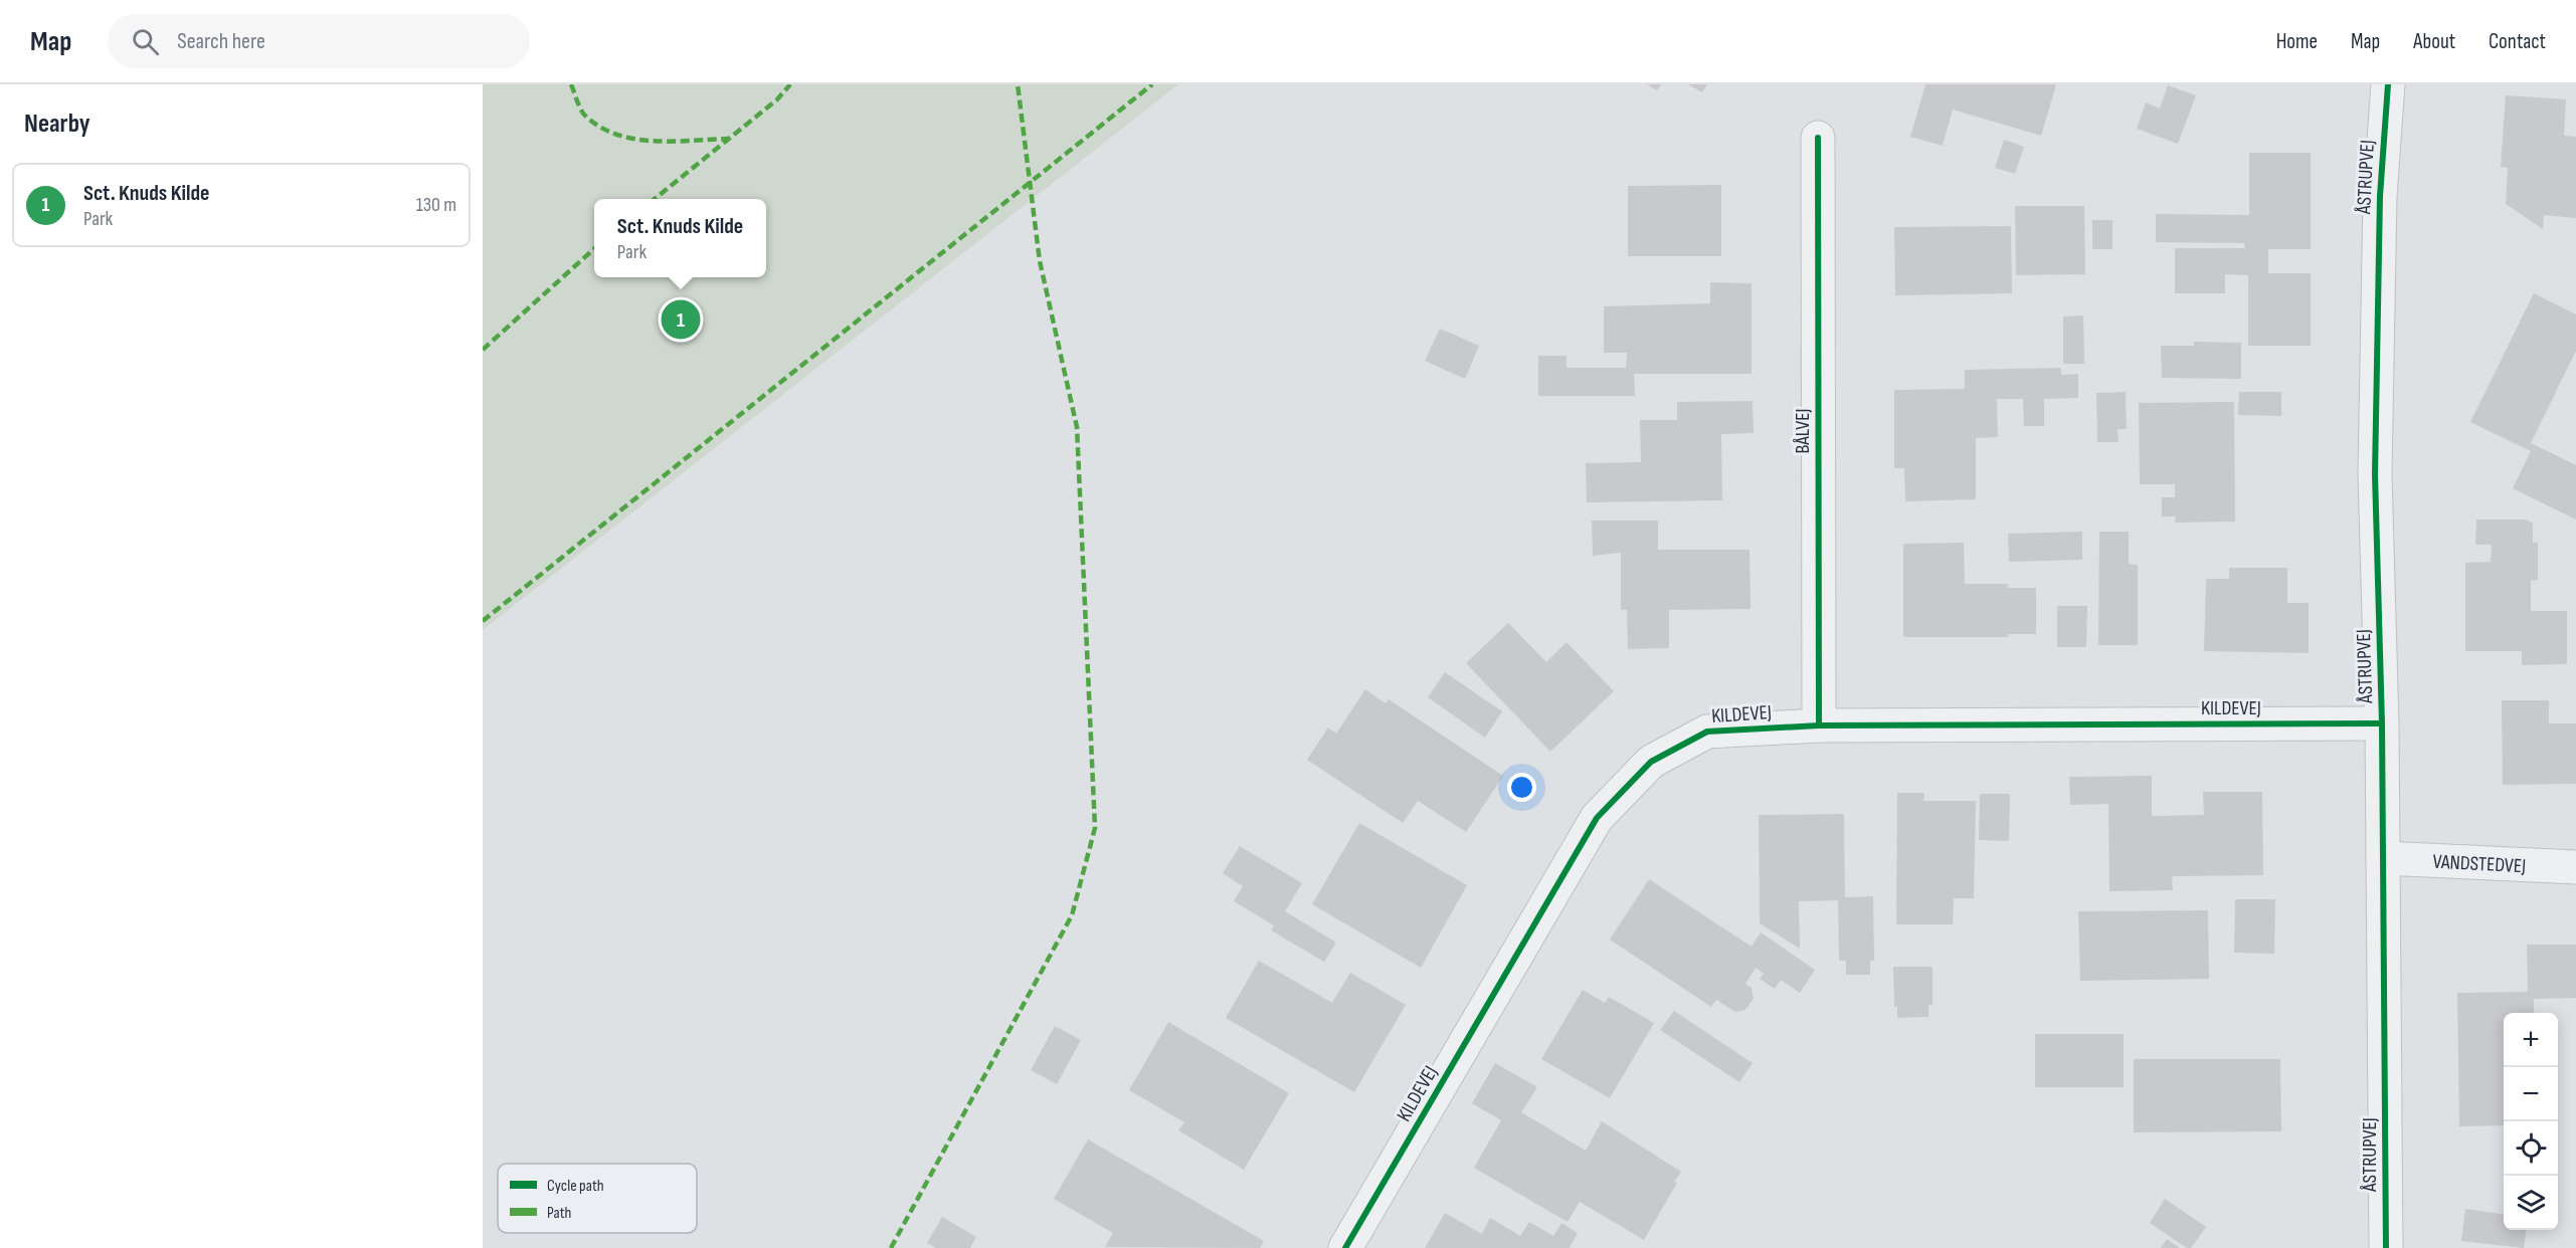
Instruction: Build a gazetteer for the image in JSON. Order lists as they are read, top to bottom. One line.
{"streets":{"street":["ÅSTRUPVEJ","BÅLVEJ","KILDEVEJ","VANDSTEDVEJ"]},"crossings":[["ÅSTRUPVEJ","KILDEVEJ"],["ÅSTRUPVEJ","VANDSTEDVEJ"],["BÅLVEJ","KILDEVEJ"]],"legend":["Cycle path","Path"],"page":{"header":"Map","search":"Search here","nav":["Home","Map","About","Contact"],"heading":"Nearby","list":[{"mark":"1","name":"Sct. Knuds Kilde","note":"Park","value":"130 m"}],"popup":["Sct. Knuds Kilde","Park"],"pins":"1","map_buttons":["+","−"]}}
